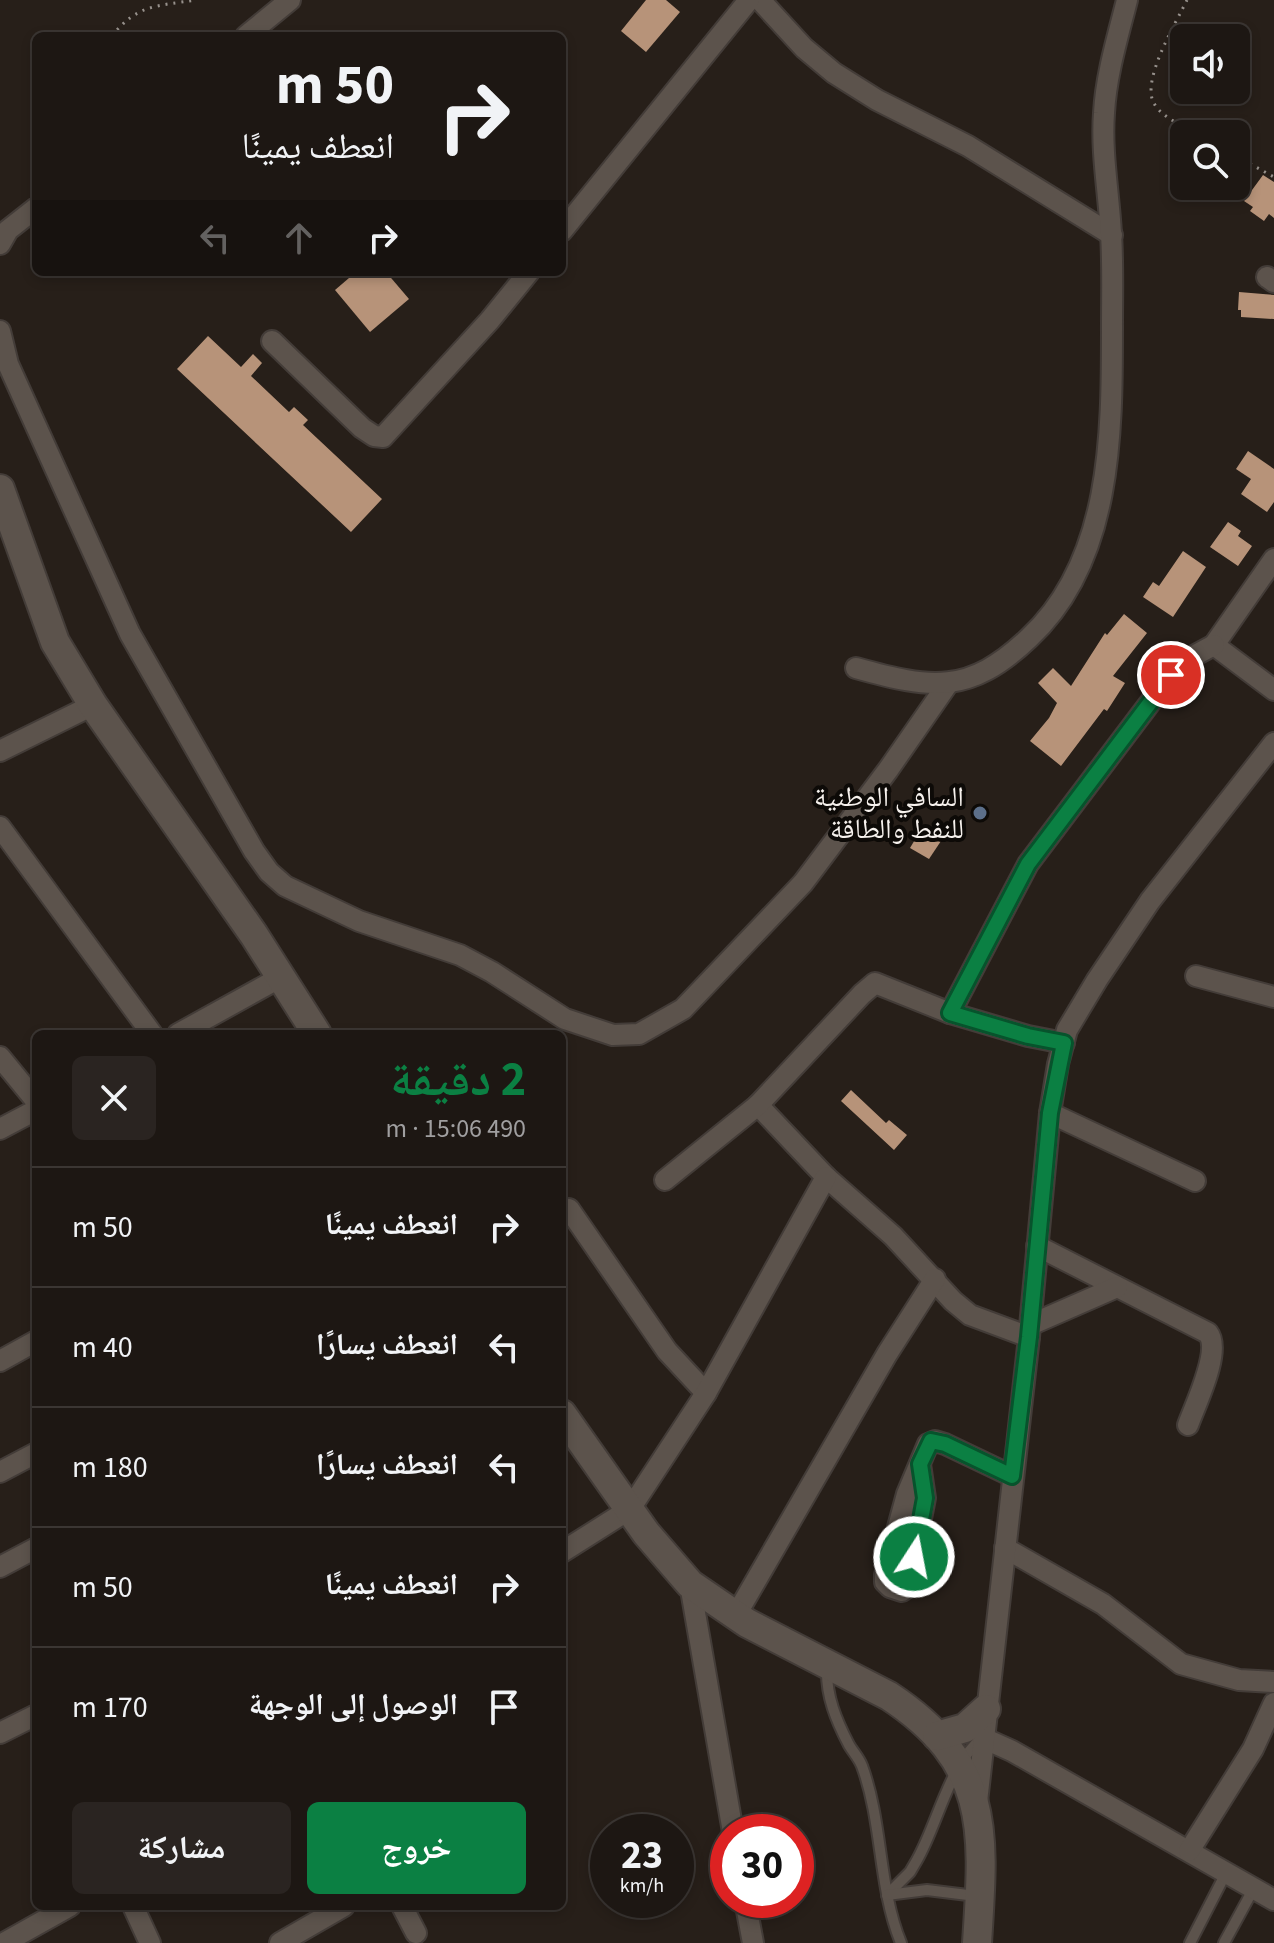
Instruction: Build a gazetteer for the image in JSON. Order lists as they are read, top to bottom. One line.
{"places":["السافي الوطنية للنفط والطاقة"],"page":{"turn":["50 m","انعطف يمينًا"],"heading":["2 دقيقة","490 m · 15:06"],"list":[{"name":"انعطف يمينًا","value":"50 m"},{"name":"انعطف يسارًا","value":"40 m"},{"name":"انعطف يسارًا","value":"180 m"},{"name":"انعطف يمينًا","value":"50 m"},{"name":"الوصول إلى الوجهة","value":"170 m"}],"buttons":["خروج","مشاركة"],"speed":"23 km/h","limit":"30"}}
